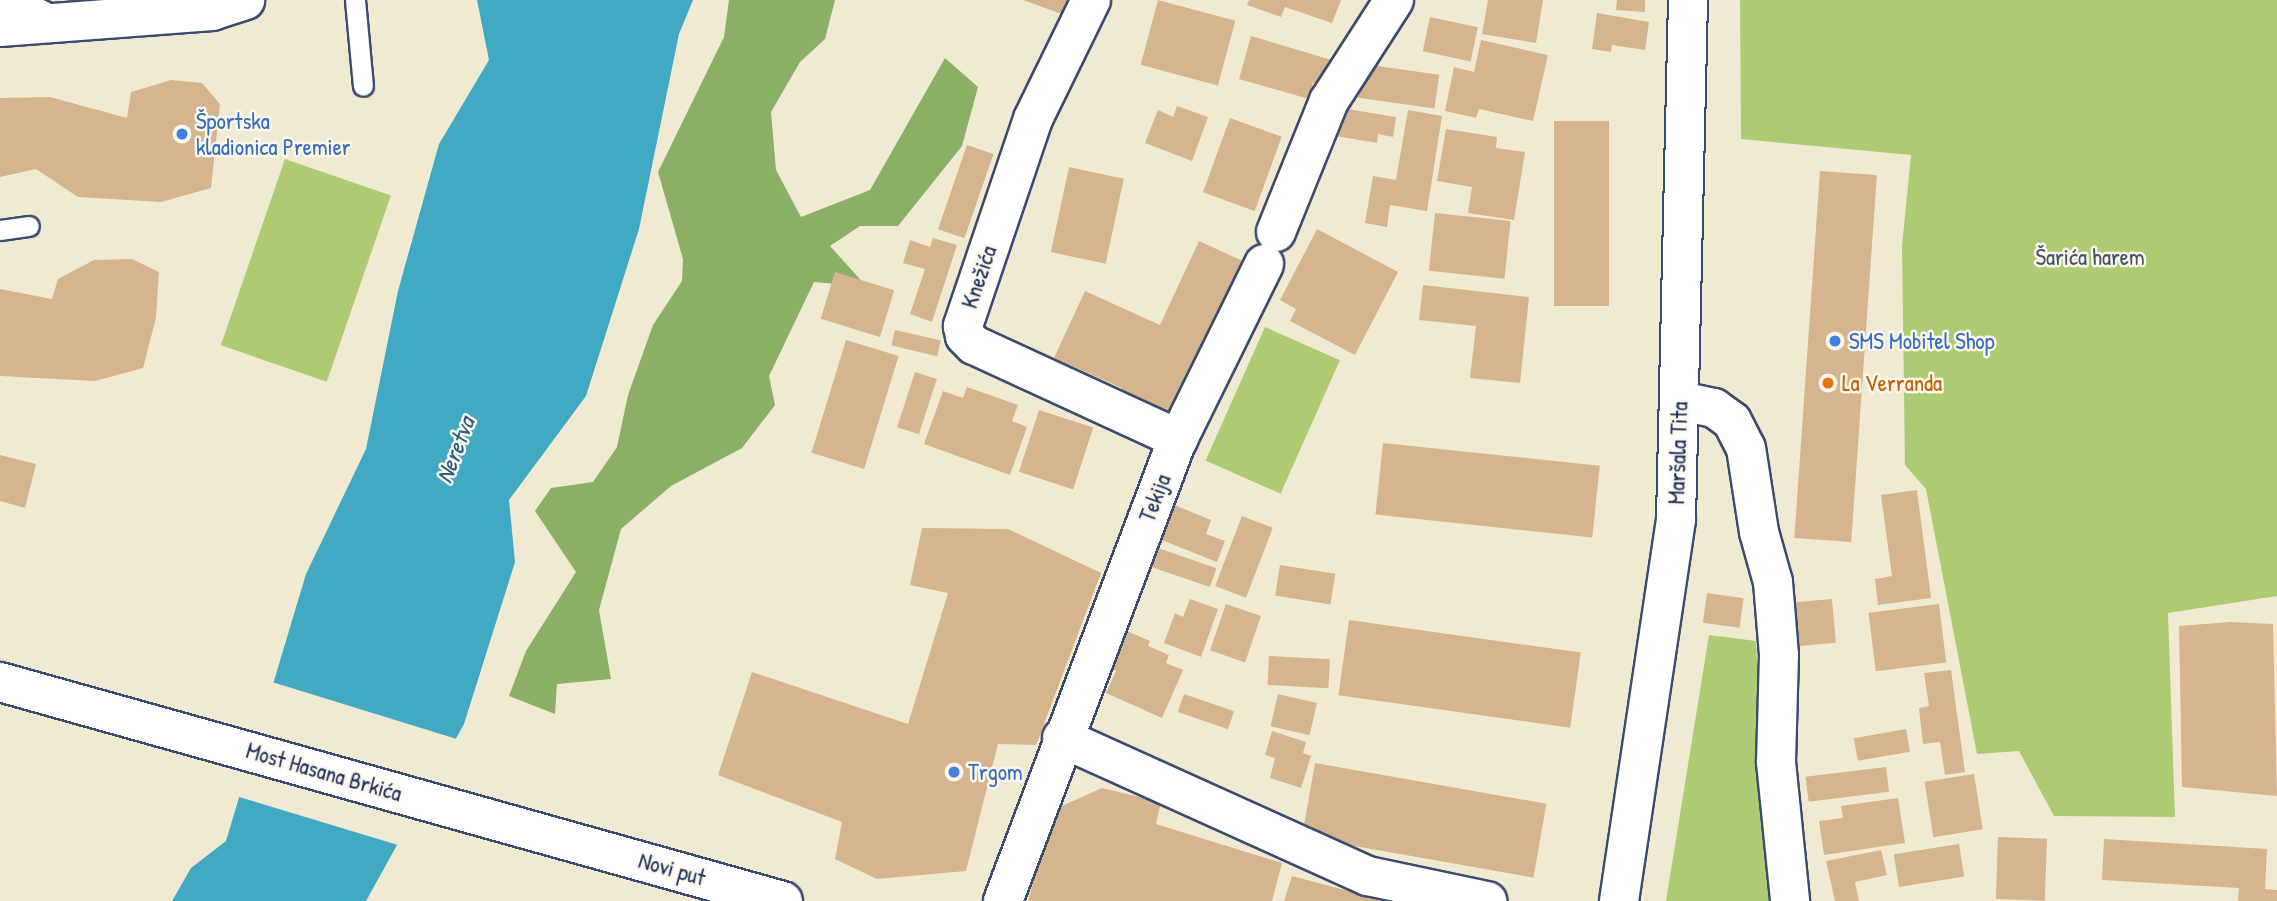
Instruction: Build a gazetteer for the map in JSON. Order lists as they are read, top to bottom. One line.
{"streets":{"street":["Knežića","Maršala Tita","Tekija","Most Hasana Brkića","Novi put"]},"crossings":[["Knežića","Tekija"],["Most Hasana Brkića","Novi put"]],"water":["Neretva"],"parks":["Šarića harem"],"places":["Športska kladionica Premier","SMS Mobitel Shop","La Verranda","Trgom"]}
